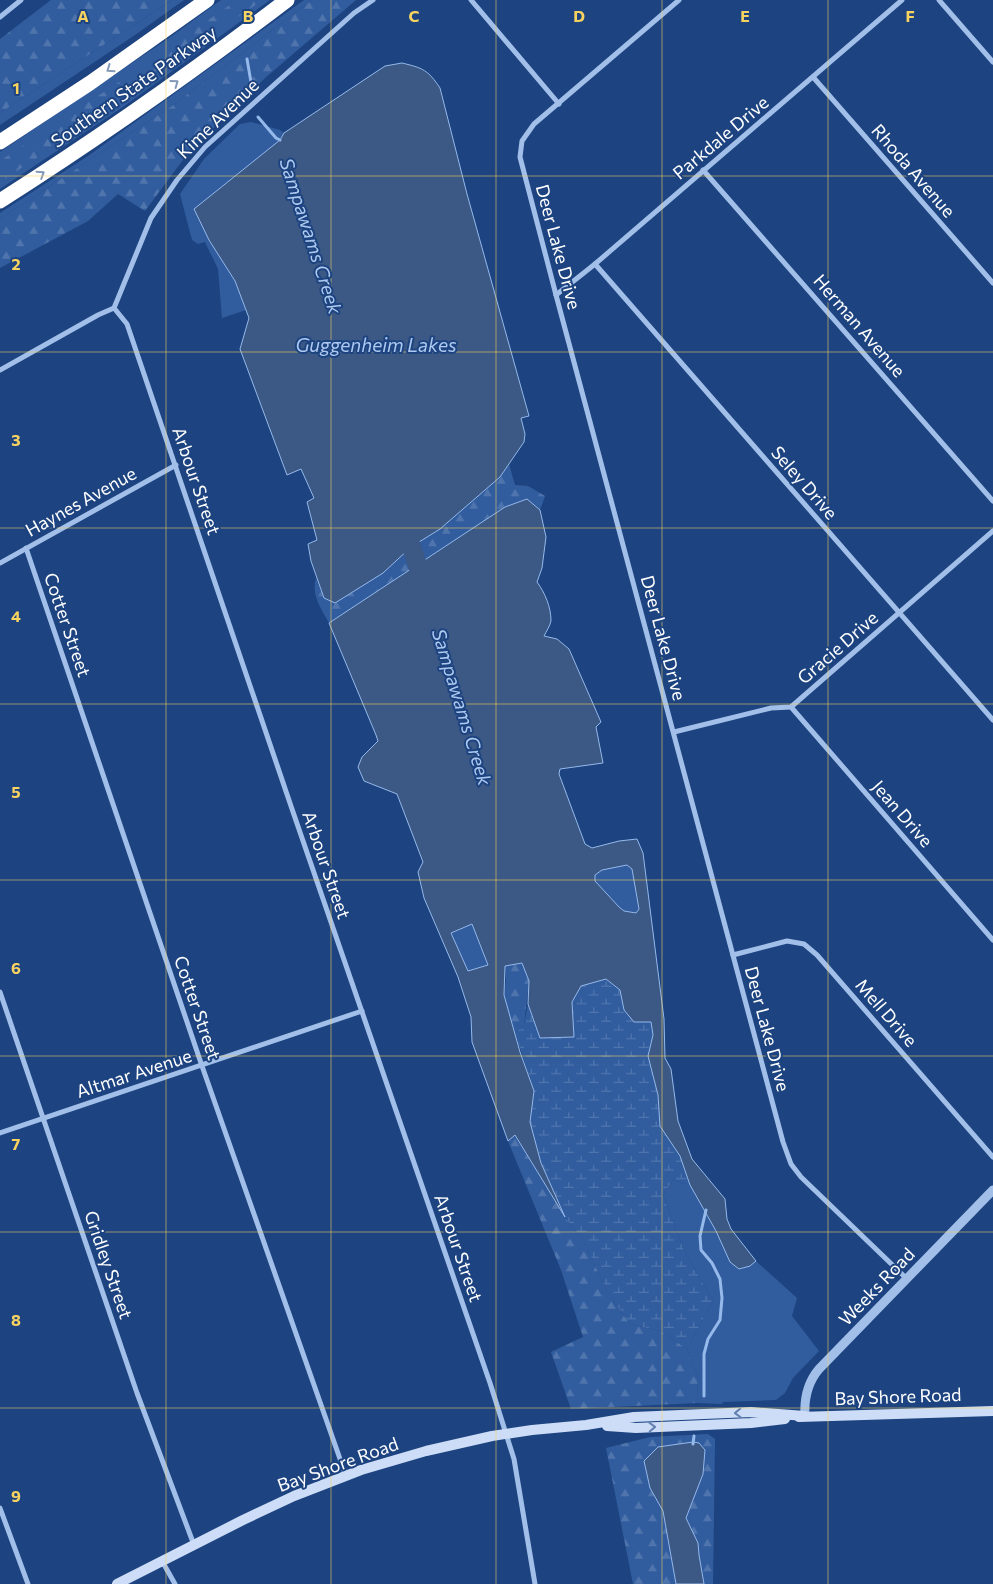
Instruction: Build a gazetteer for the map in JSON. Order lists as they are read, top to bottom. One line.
{"streets":{"highway":["Southern State Parkway"],"main road":["Bay Shore Road"],"street":["Kime Avenue","Parkdale Drive","Rhoda Avenue","Deer Lake Drive","Herman Avenue","Arbour Street","Seley Drive","Haynes Avenue","Cotter Street","Gracie Drive","Jean Drive","Mell Drive","Altmar Avenue","Gridley Street","Weeks Road"]},"crossings":[["Kime Avenue","Arbour Street"],["Parkdale Drive","Rhoda Avenue"],["Parkdale Drive","Deer Lake Drive"],["Parkdale Drive","Herman Avenue"],["Parkdale Drive","Seley Drive"],["Deer Lake Drive","Gracie Drive"],["Deer Lake Drive","Mell Drive"],["Deer Lake Drive","Weeks Road"],["Arbour Street","Haynes Avenue"],["Arbour Street","Altmar Avenue"],["Arbour Street","Bay Shore Road"],["Seley Drive","Gracie Drive"],["Haynes Avenue","Cotter Street"],["Cotter Street","Altmar Avenue"],["Cotter Street","Bay Shore Road"],["Gracie Drive","Jean Drive"],["Altmar Avenue","Gridley Street"],["Gridley Street","Bay Shore Road"],["Weeks Road","Bay Shore Road"]],"water":["Sampawams Creek","Guggenheim Lakes"],"grid":{"columns":["A","B","C","D","E","F"],"rows":["1","2","3","4","5","6","7","8","9"]}}
